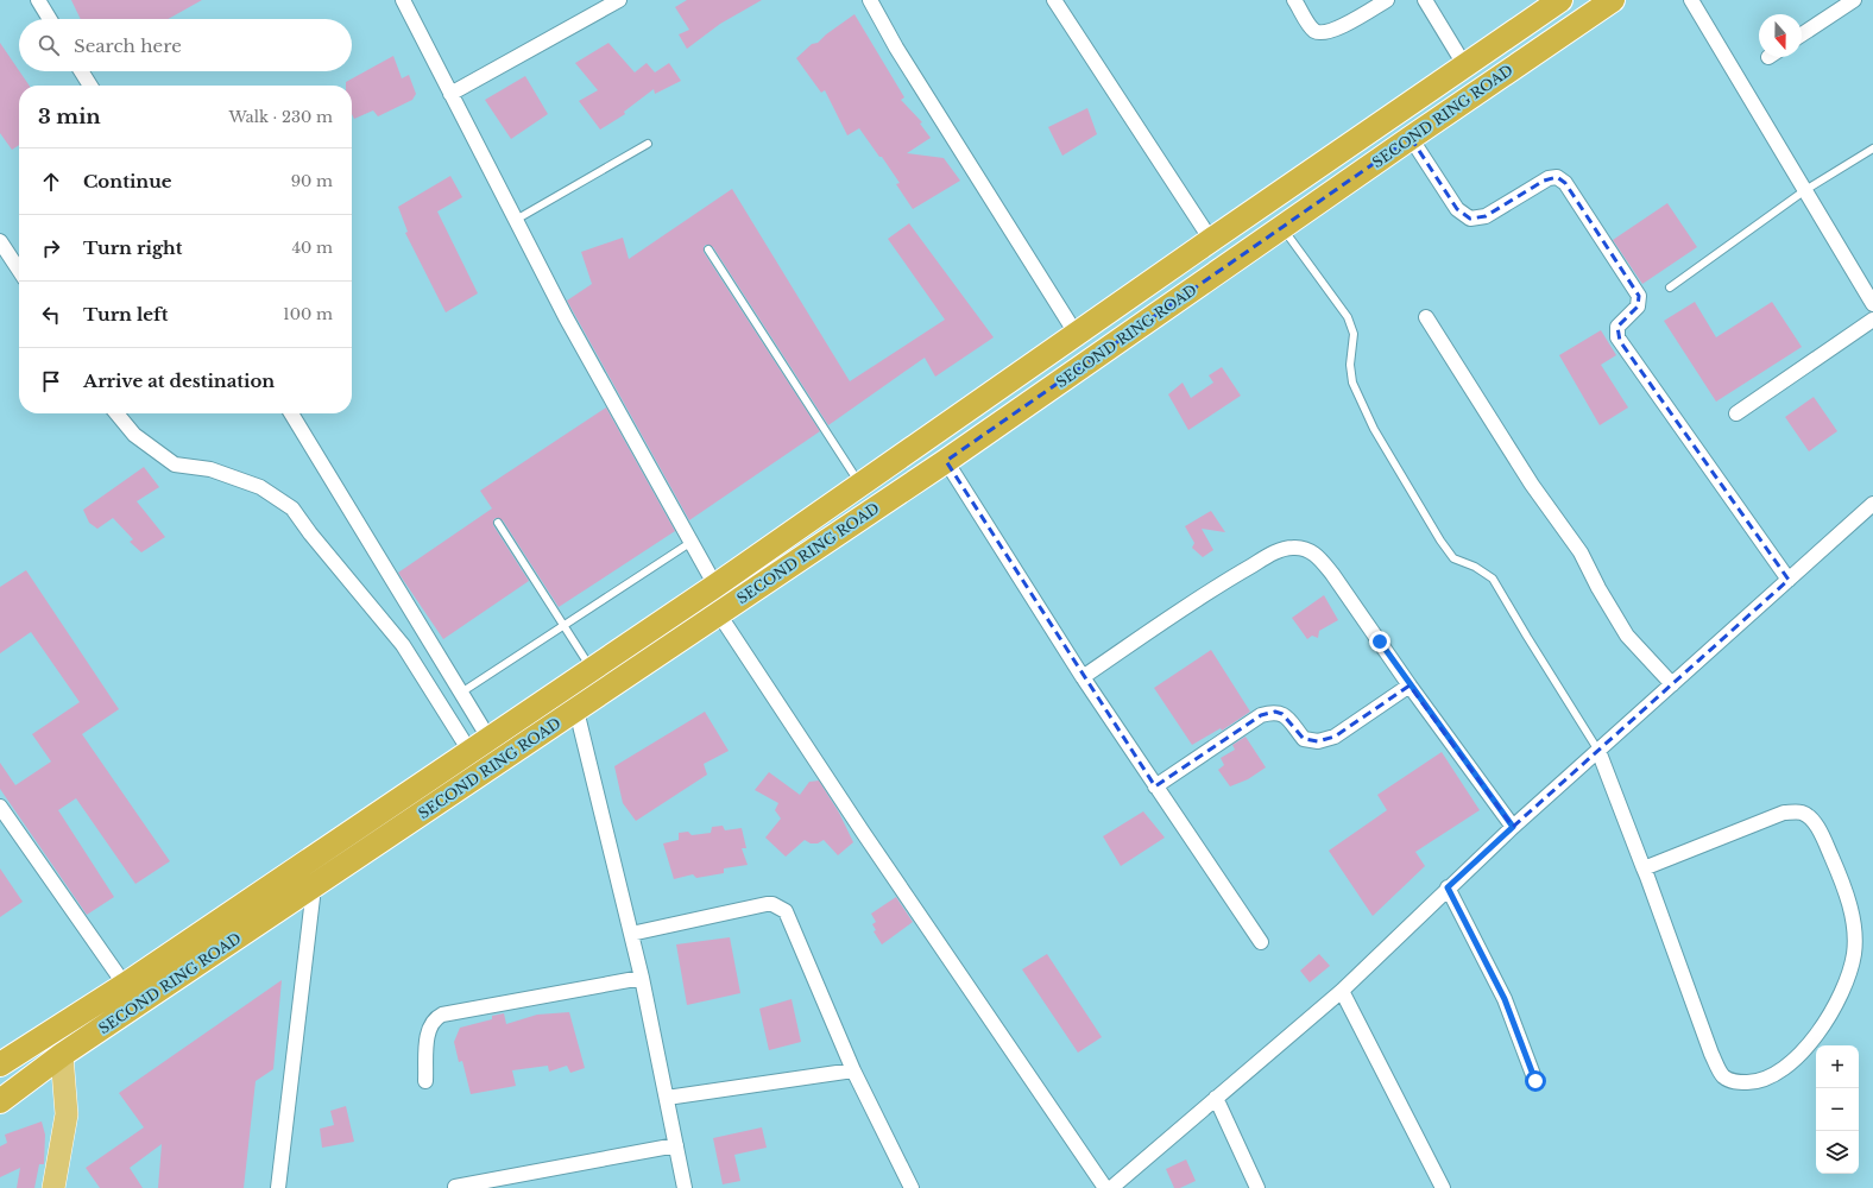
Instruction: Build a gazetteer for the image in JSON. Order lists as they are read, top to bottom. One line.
{"streets":{"highway":["SECOND RING ROAD"]},"north":"bottom","page":{"search":"Search here","heading":["3 min","Walk · 230 m"],"list":[["Continue","90 m"],["Turn right","40 m"],["Turn left","100 m"],"Arrive at destination"],"map_buttons":["+","−"]}}
